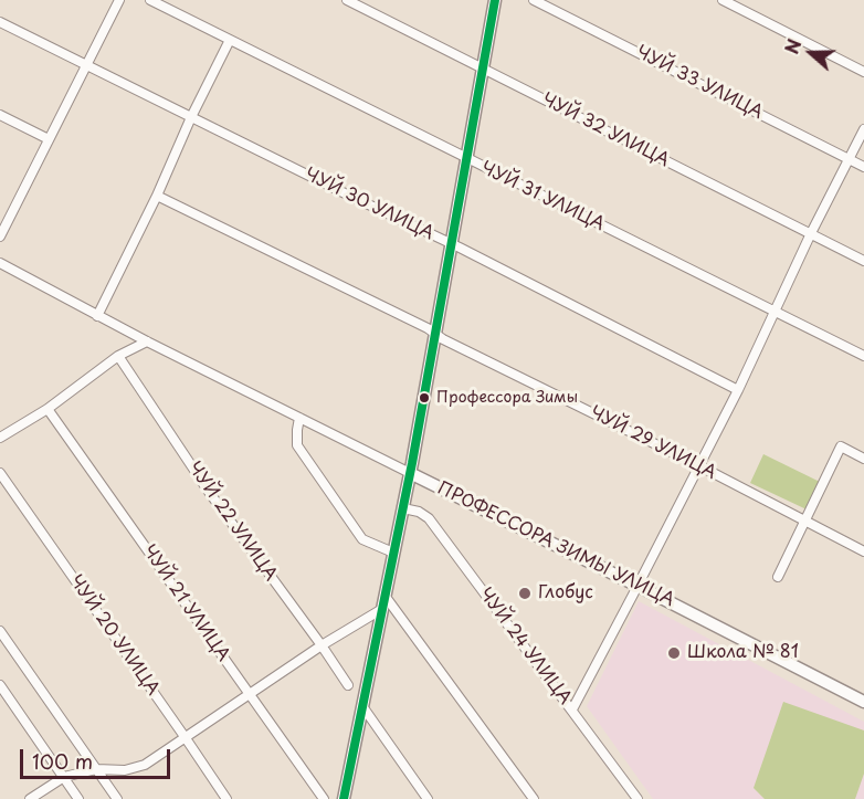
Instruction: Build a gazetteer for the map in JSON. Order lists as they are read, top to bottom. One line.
{"streets":{"street":["ЧУЙ 33 УЛИЦА","ЧУЙ 32 УЛИЦА","ЧУЙ 31 УЛИЦА","ЧУЙ 30 УЛИЦА","ЧУЙ 29 УЛИЦА","ЧУЙ 22 УЛИЦА","ПРОФЕССОРА ЗИМЫ УЛИЦА","ЧУЙ 21 УЛИЦА","ЧУЙ 20 УЛИЦА","ЧУЙ 24 УЛИЦА"]},"places":["Профессора Зимы","Глобус","Школа № 81"],"scale_bar":"100 m","north":"left"}
